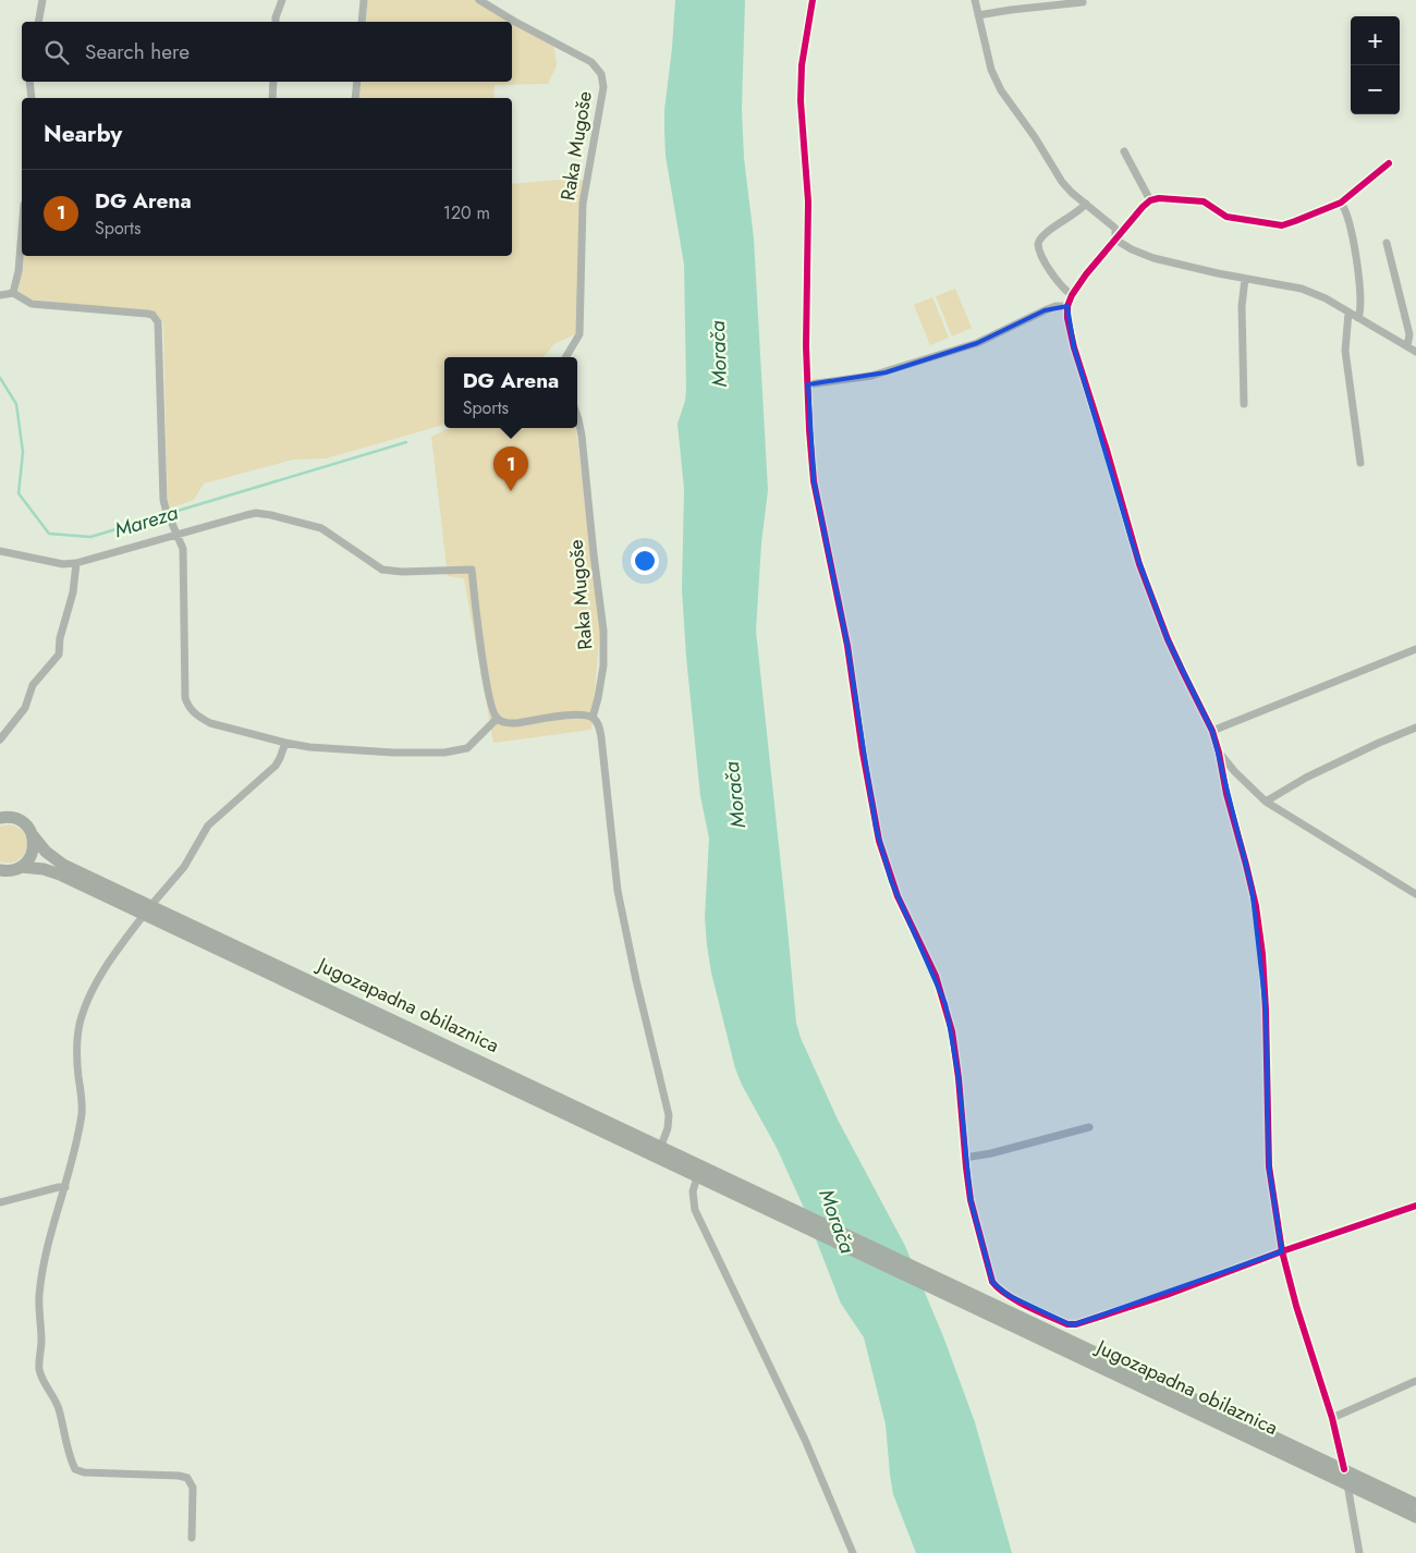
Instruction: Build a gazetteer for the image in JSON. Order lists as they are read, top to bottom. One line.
{"streets":{"main road":["Jugozapadna obilaznica"],"street":["Raka Mugoše"]},"water":["Morača","Mareza"],"page":{"map_buttons":["+","−"],"search":"Search here","heading":"Nearby","list":[{"mark":"1","name":"DG Arena","note":"Sports","value":"120 m"}],"popup":["DG Arena","Sports"],"pins":"1"}}
